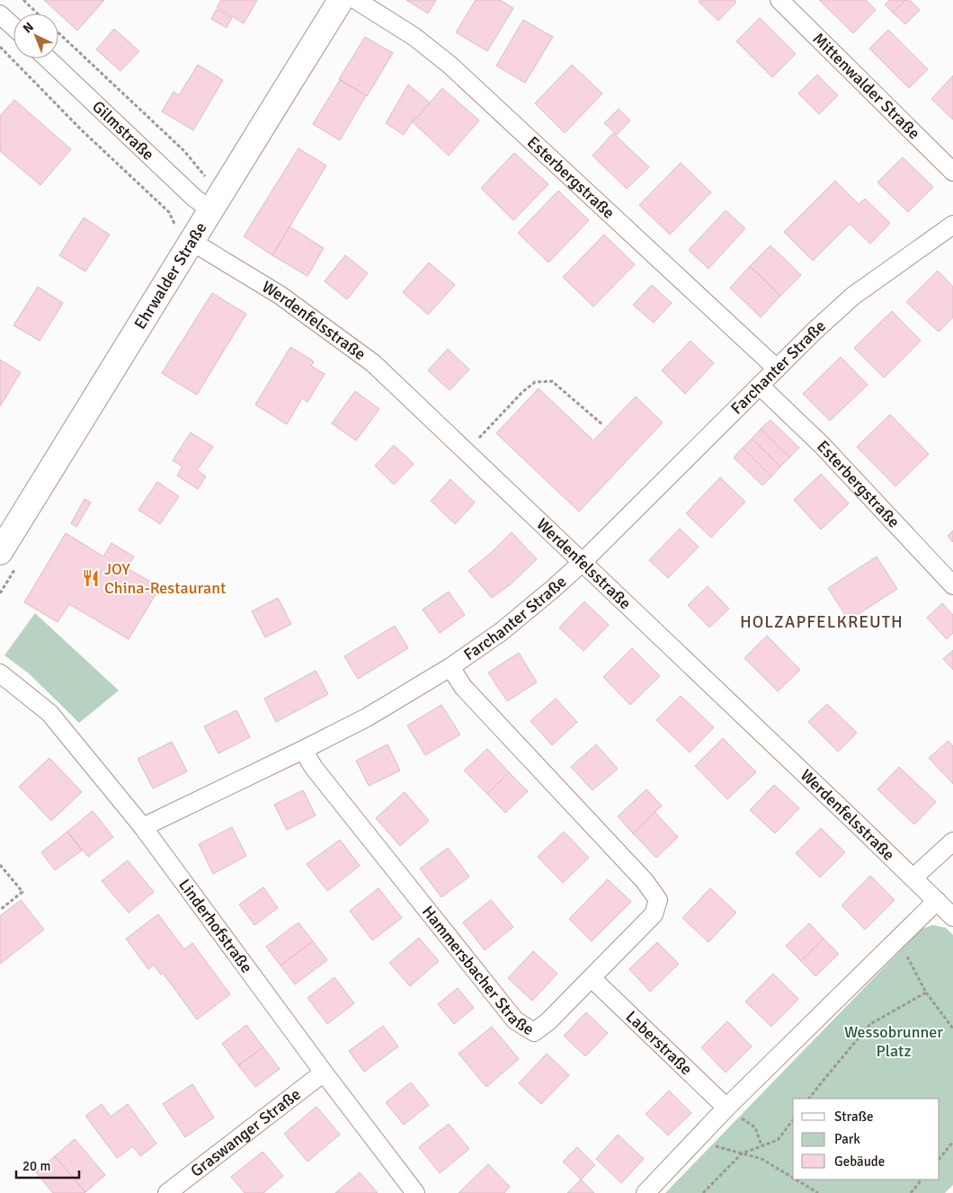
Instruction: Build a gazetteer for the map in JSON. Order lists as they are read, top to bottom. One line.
{"streets":{"street":["Mittenwalder Straße","Gilmstraße","Esterbergstraße","Ehrwalder Straße","Werdenfelsstraße","Farchanter Straße","Linderhofstraße","Hammersbacher Straße","Laberstraße","Graswanger Straße"]},"crossings":[["Gilmstraße","Ehrwalder Straße"],["Esterbergstraße","Farchanter Straße"],["Ehrwalder Straße","Werdenfelsstraße"],["Werdenfelsstraße","Farchanter Straße"],["Farchanter Straße","Linderhofstraße"],["Farchanter Straße","Hammersbacher Straße"],["Linderhofstraße","Graswanger Straße"],["Hammersbacher Straße","Laberstraße"]],"districts":["HOLZAPFELKREUTH"],"parks":["Wessobrunner Platz"],"places":{"restaurant":["JOY China-Restaurant"]},"legend":["Straße","Park","Gebäude"],"scale_bar":"20 m","north":"top left"}
